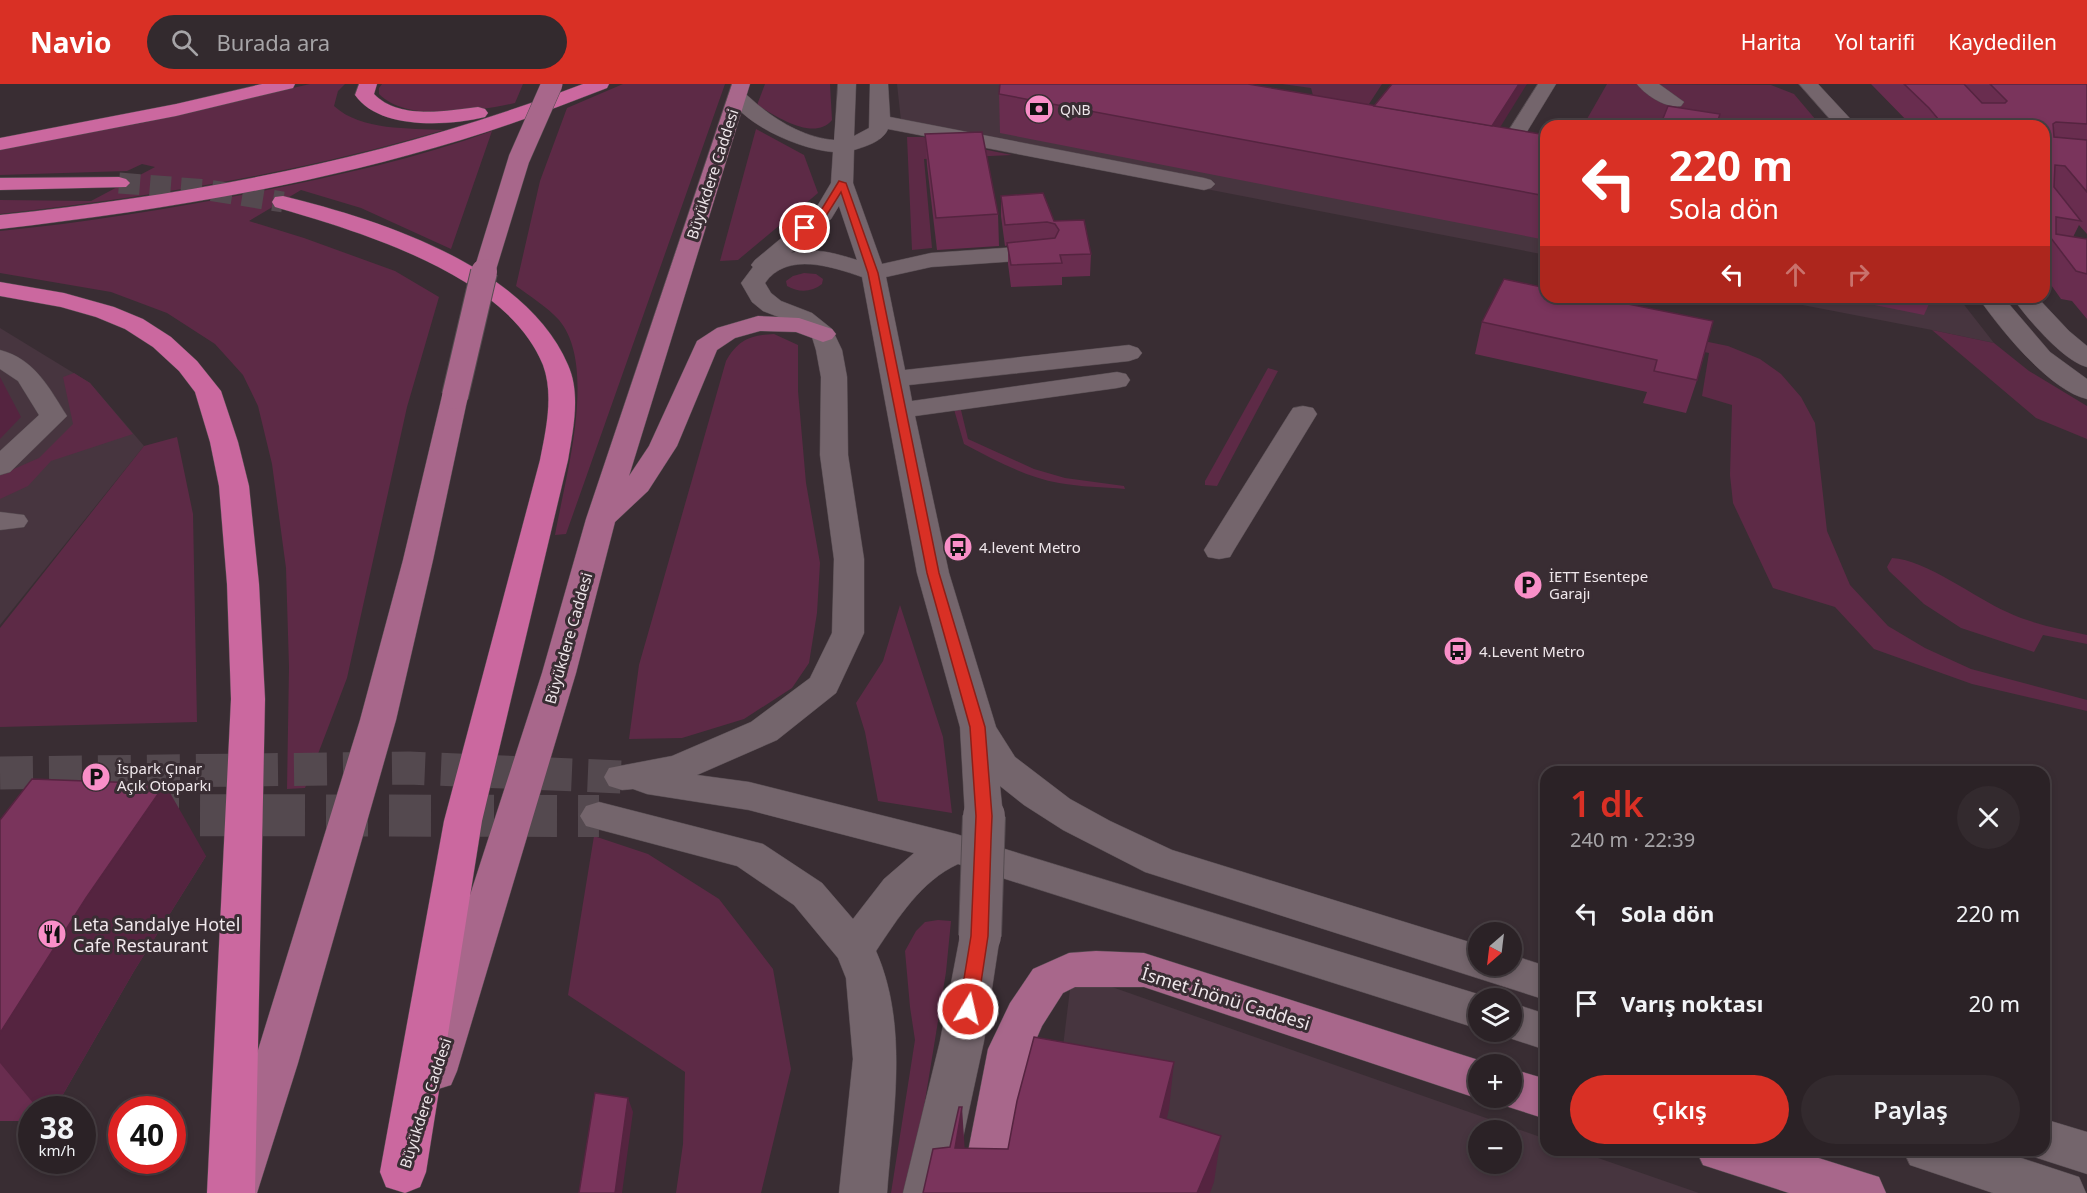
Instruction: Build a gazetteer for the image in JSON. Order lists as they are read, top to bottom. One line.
{"streets":{"main road":["Büyükdere Caddesi","İsmet İnönü Caddesi"]},"places":{"bank":["QNB"],"bus stop":["4.levent Metro","4.Levent Metro"],"parking":["İETT Esentepe Garajı","İspark Çınar Açık Otoparkı"],"restaurant":["Leta Sandalye Hotel Cafe Restaurant"]},"north":"bottom left","page":{"header":"Navio","search":"Burada ara","nav":["Harita","Yol tarifi","Kaydedilen"],"turn":["220 m","Sola dön"],"heading":["1 dk","240 m · 22:39"],"list":[{"name":"Sola dön","value":"220 m"},{"name":"Varış noktası","value":"20 m"}],"map_buttons":["+","−"],"buttons":["Çıkış","Paylaş"],"speed":"38 km/h","limit":"40"}}
